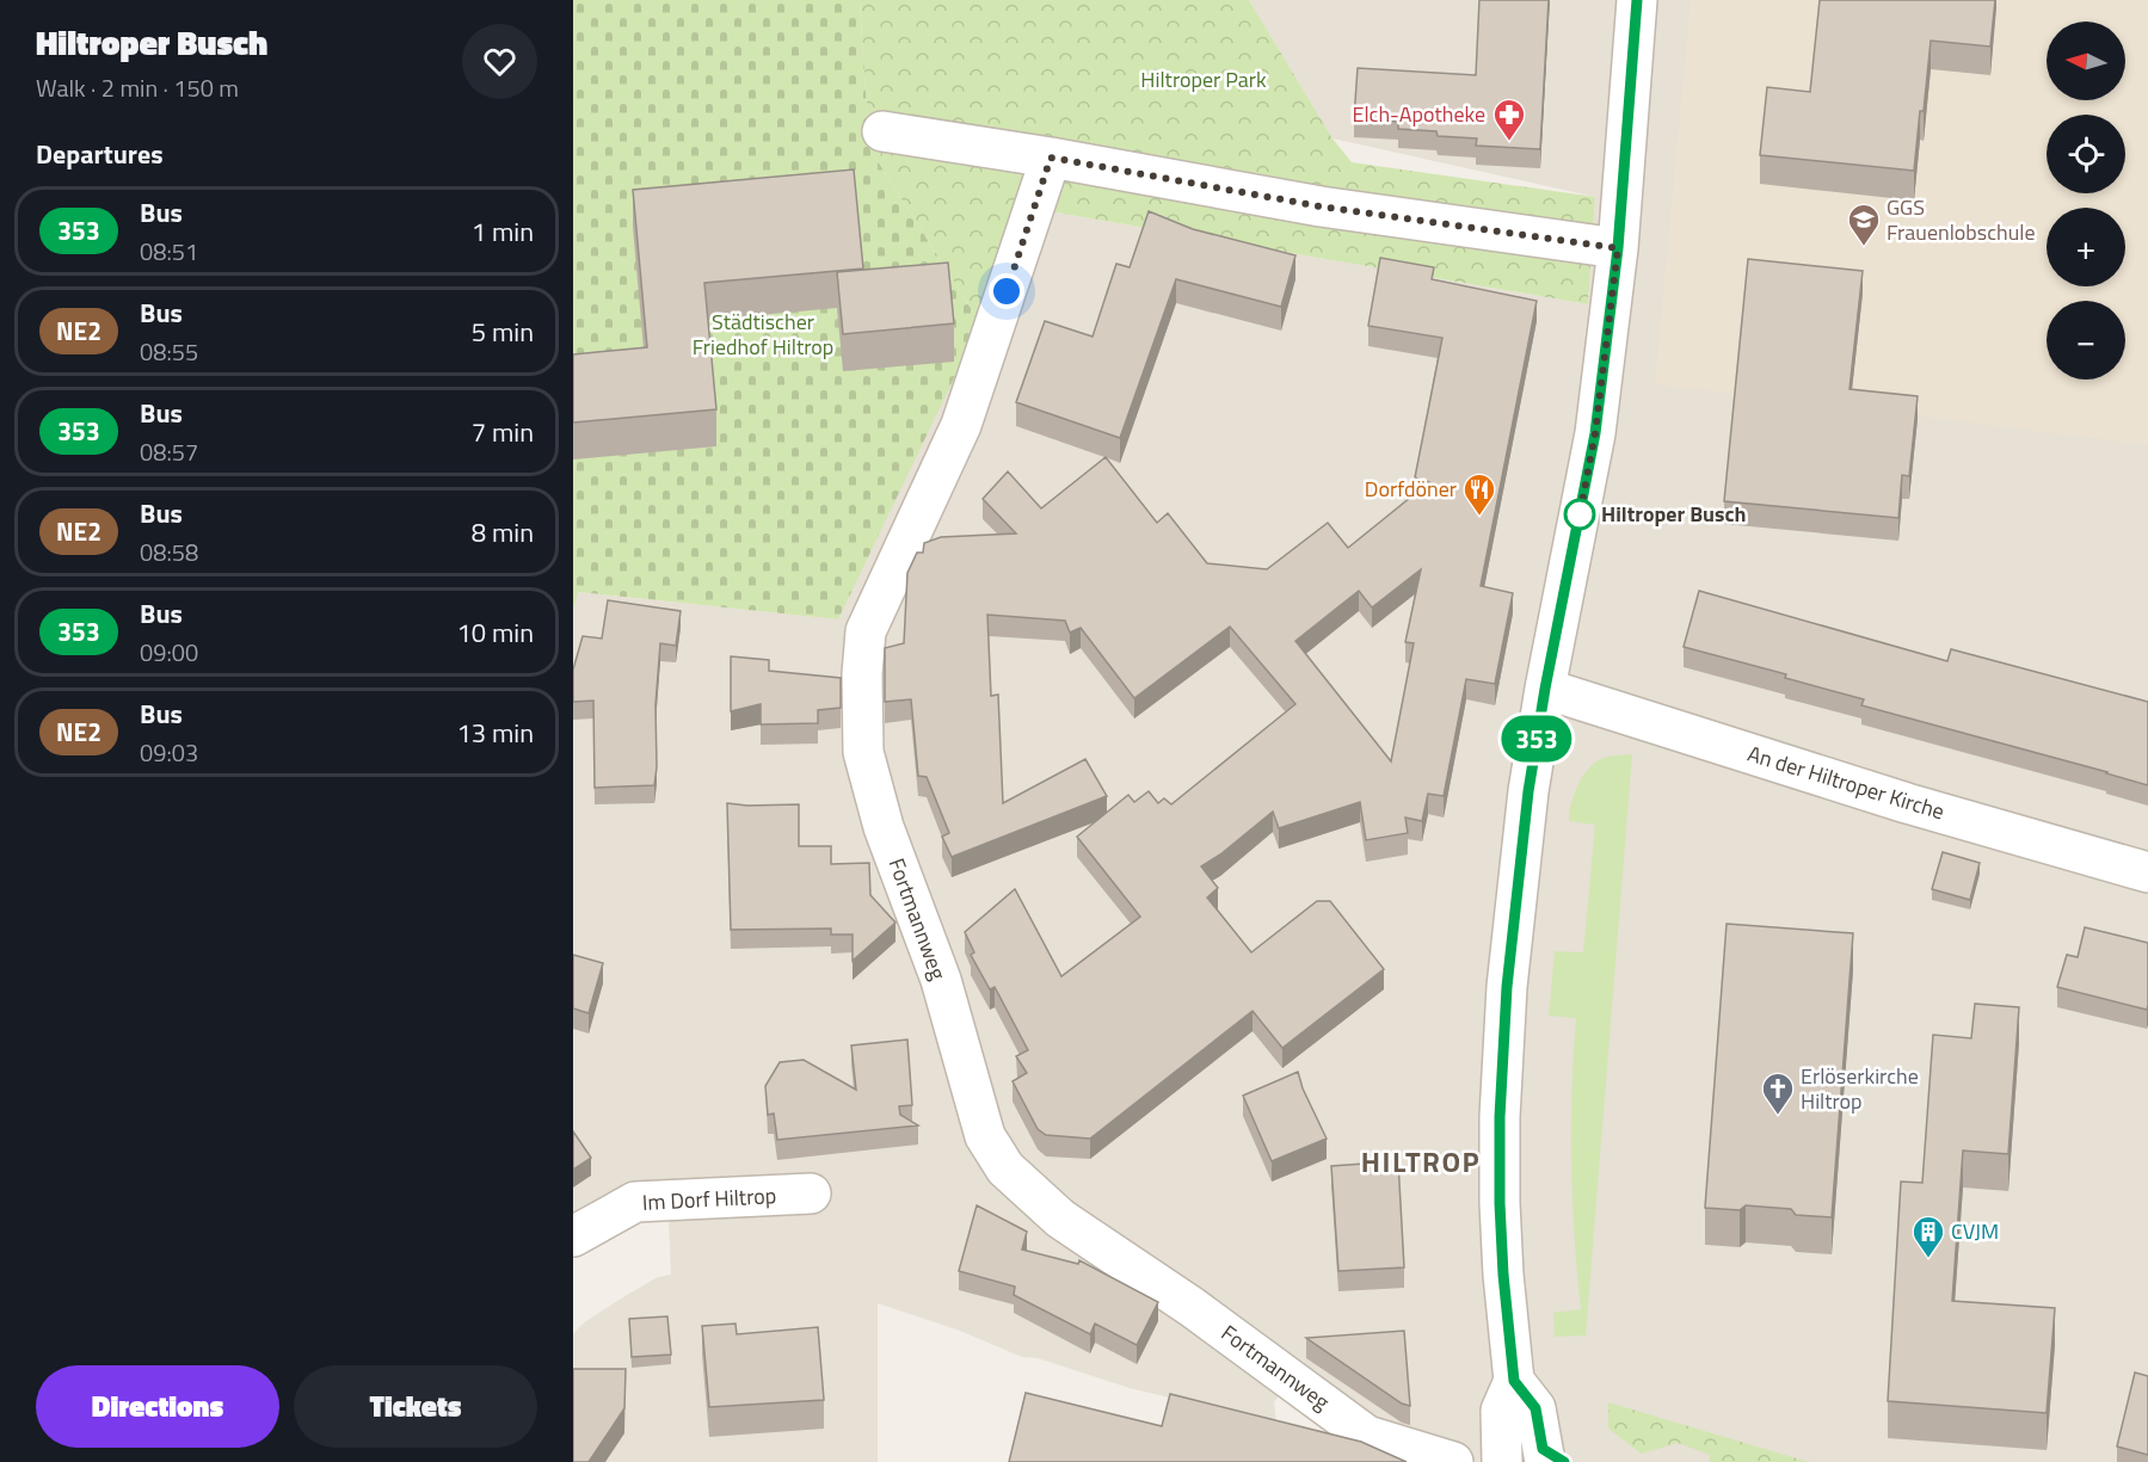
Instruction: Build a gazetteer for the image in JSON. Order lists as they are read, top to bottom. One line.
{"streets":{"street":["An der Hiltroper Kirche","Fortmannweg","Im Dorf Hiltrop"]},"districts":["HILTROP"],"parks":["Hiltroper Park","Städtischer Friedhof Hiltrop"],"places":{"pharmacy":["Elch-Apotheke"],"school or university":["GGS Frauenlobschule"],"other":["Hiltroper Busch"],"restaurant":["Dorfdöner"],"church":["Erlöserkirche Hiltrop"],"building":["CVJM"]},"lines":["bus line 353"],"north":"left","page":{"heading":[["Hiltroper Busch","Walk · 2 min · 150 m"],"Departures"],"on_map":"353","map_buttons":["+","−"],"list":[{"mark":"353","name":"Bus","note":"08:51","value":"1 min"},{"mark":"NE2","name":"Bus","note":"08:55","value":"5 min"},{"mark":"353","name":"Bus","note":"08:57","value":"7 min"},{"mark":"NE2","name":"Bus","note":"08:58","value":"8 min"},{"mark":"353","name":"Bus","note":"09:00","value":"10 min"},{"mark":"NE2","name":"Bus","note":"09:03","value":"13 min"}],"buttons":["Directions","Tickets"]}}
